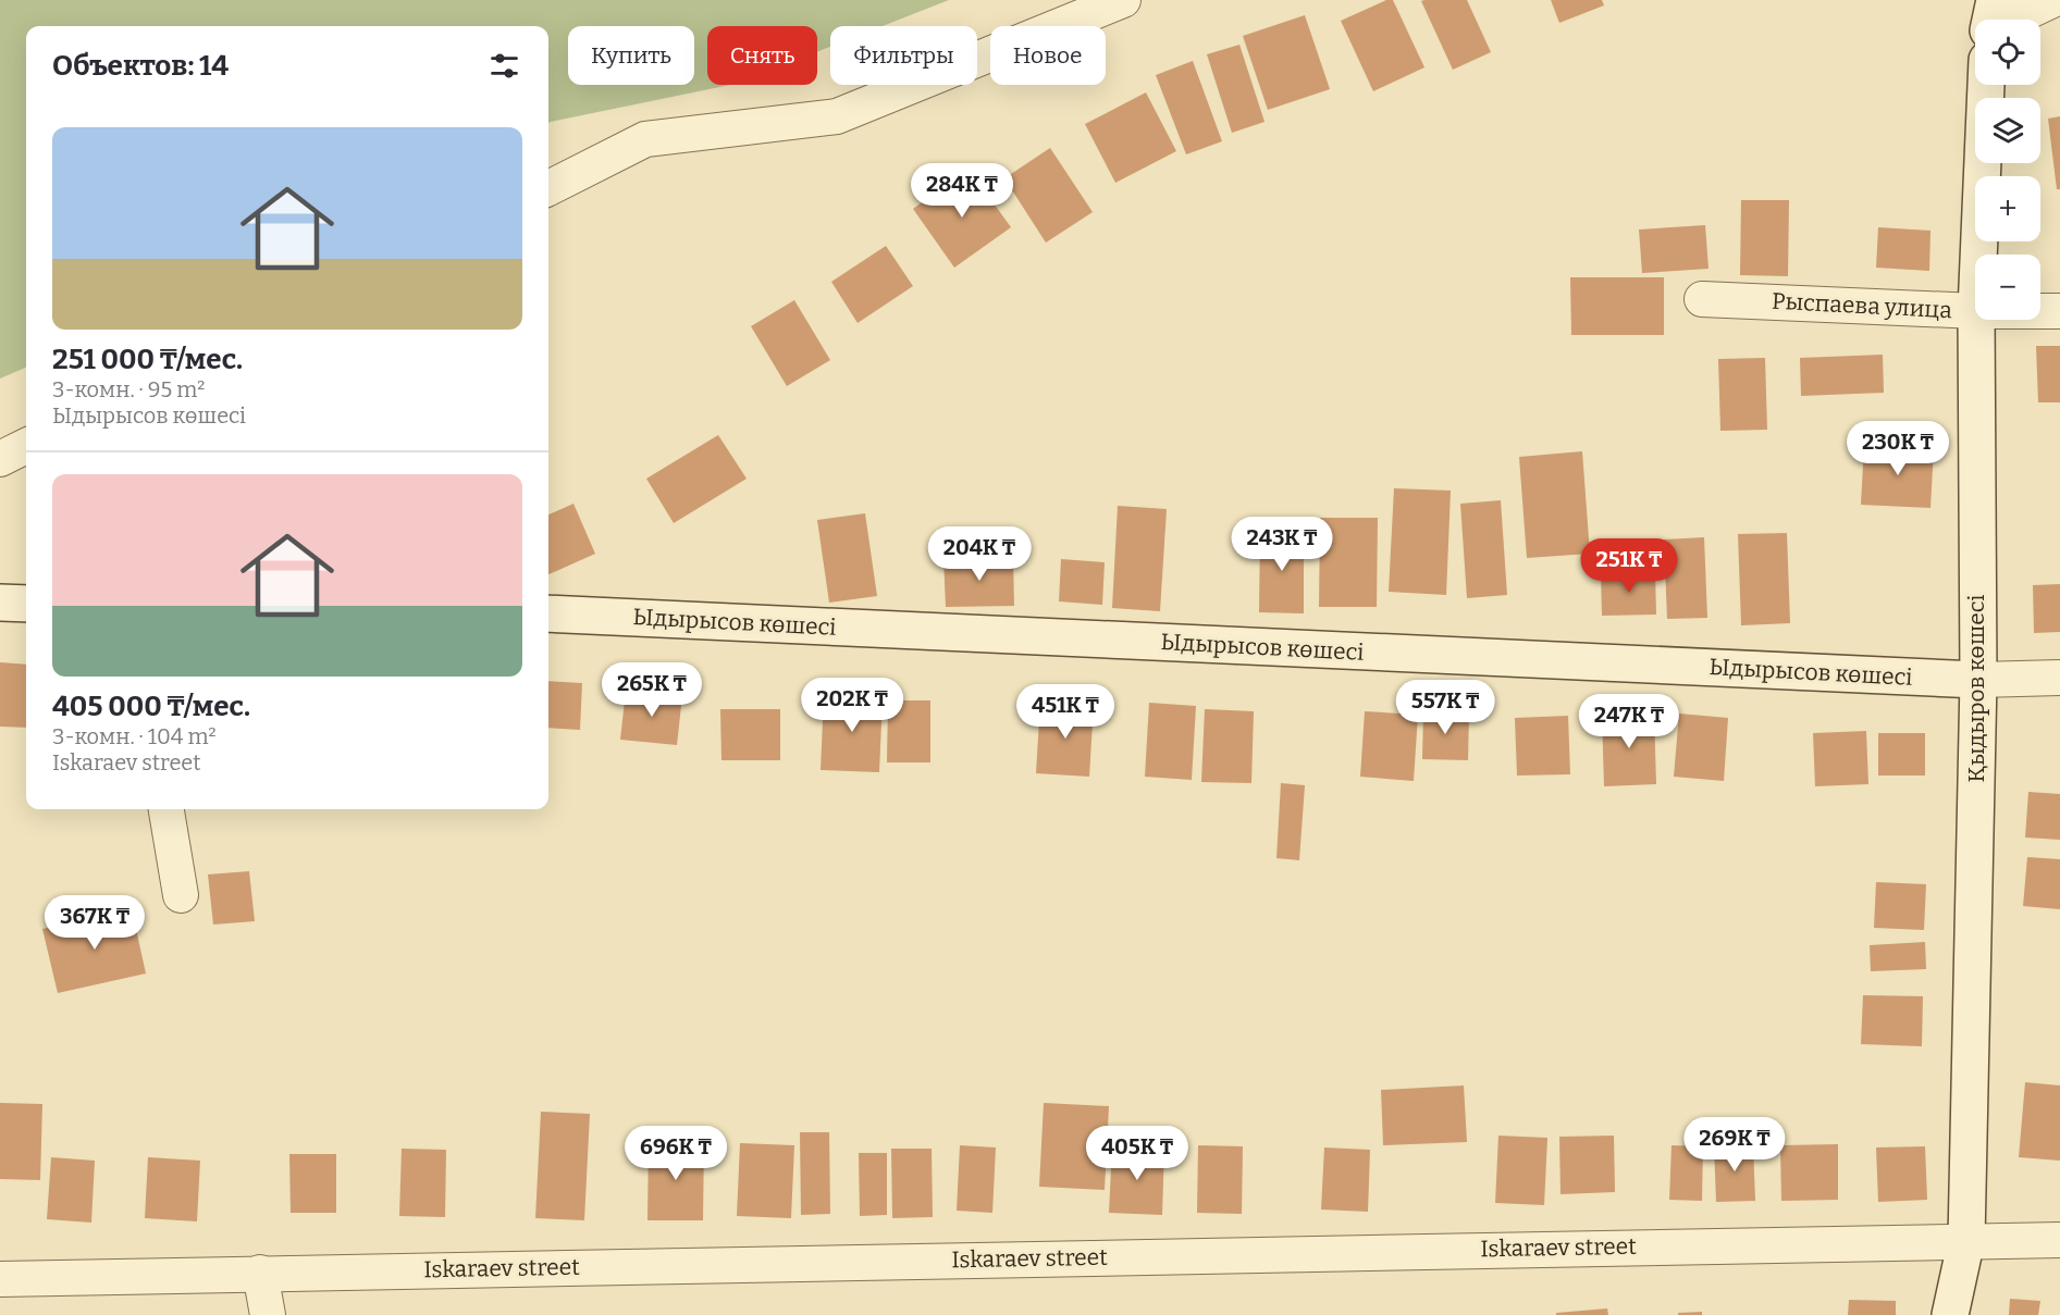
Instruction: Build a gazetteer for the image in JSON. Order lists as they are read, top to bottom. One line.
{"streets":{"street":["Рыспаева улица","Ыдырысов көшесі","Қыдыров көшесі","Iskaraev street"]},"crossings":[["Ыдырысов көшесі","Қыдыров көшесі"],["Қыдыров көшесі","Iskaraev street"]],"page":{"map_buttons":["+","−"],"chip":["Купить","Снять","Фильтры","Новое"],"heading":"Объектов: 14","list":[{"name":"251 000 ₸/мес.","note":"3-комн. · 95 m² · Ыдырысов көшесі"},{"name":"405 000 ₸/мес.","note":"3-комн. · 104 m² · Iskaraev street"}],"price":["284K ₸","230K ₸","243K ₸","204K ₸","251K ₸","265K ₸","202K ₸","557K ₸","451K ₸","247K ₸","367K ₸","269K ₸","696K ₸","405K ₸"]}}
